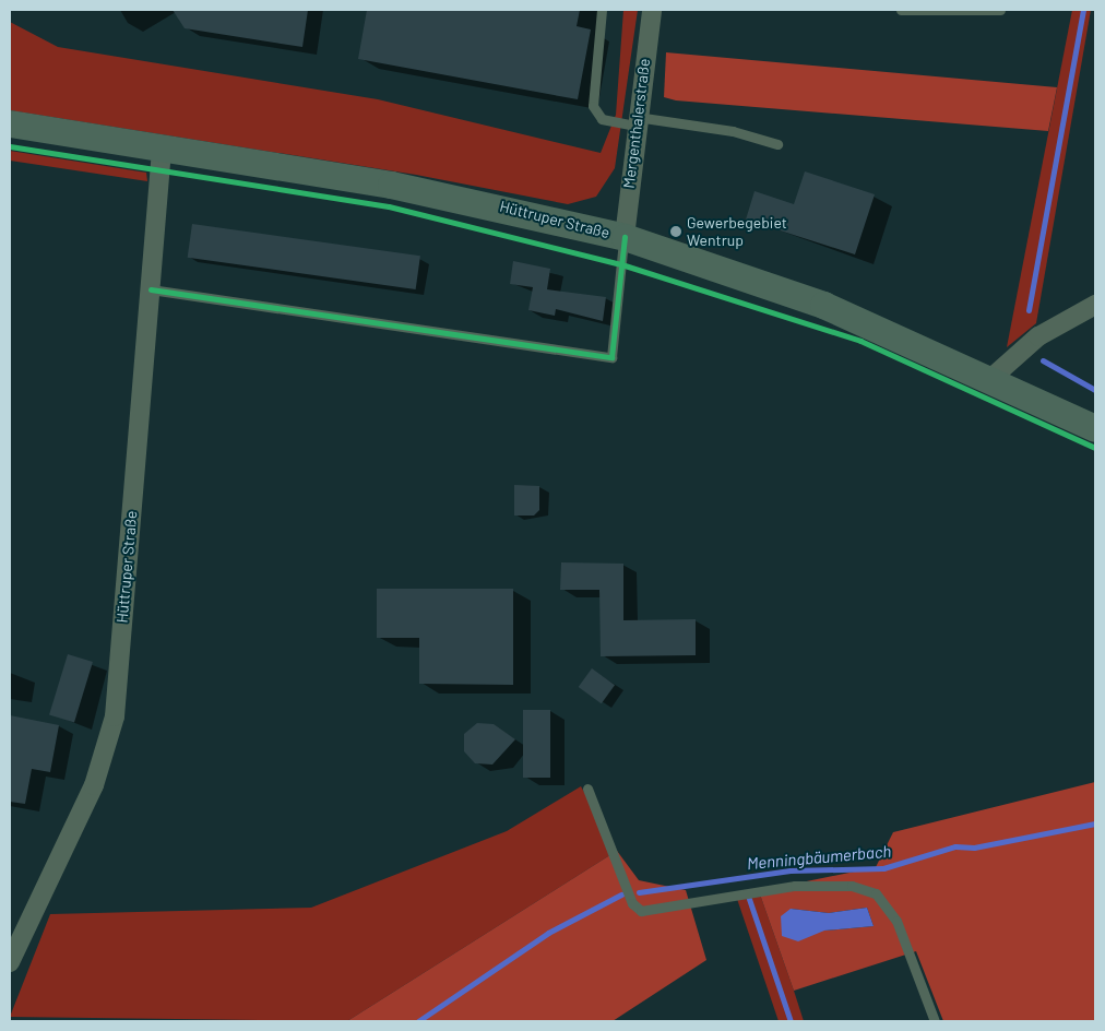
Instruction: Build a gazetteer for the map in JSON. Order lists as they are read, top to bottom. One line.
{"streets":{"main road":["Hüttruper Straße"],"street":["Mergenthalerstraße"]},"crossings":[["Mergenthalerstraße","Hüttruper Straße"]],"water":["Menningbäumerbach"],"places":["Gewerbegebiet Wentrup"]}
